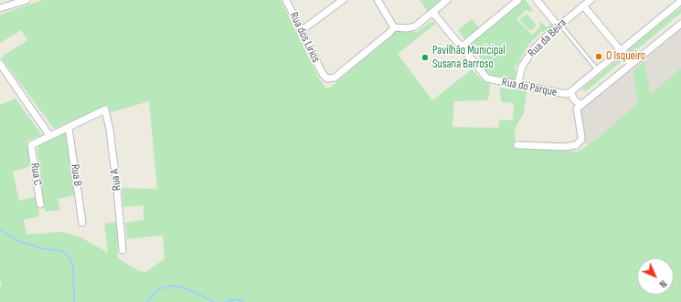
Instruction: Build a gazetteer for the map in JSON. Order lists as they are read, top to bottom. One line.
{"streets":{"street":["Rua dos Lírios","Rua da Beira","Rua do Parque","Rua C","Rua B","Rua A"]},"crossings":[["Rua da Beira","Rua do Parque"],["Rua B","Rua A"]],"places":["O Isqueiro","Pavilhão Municipal Susana Barroso"],"north":"bottom right"}
